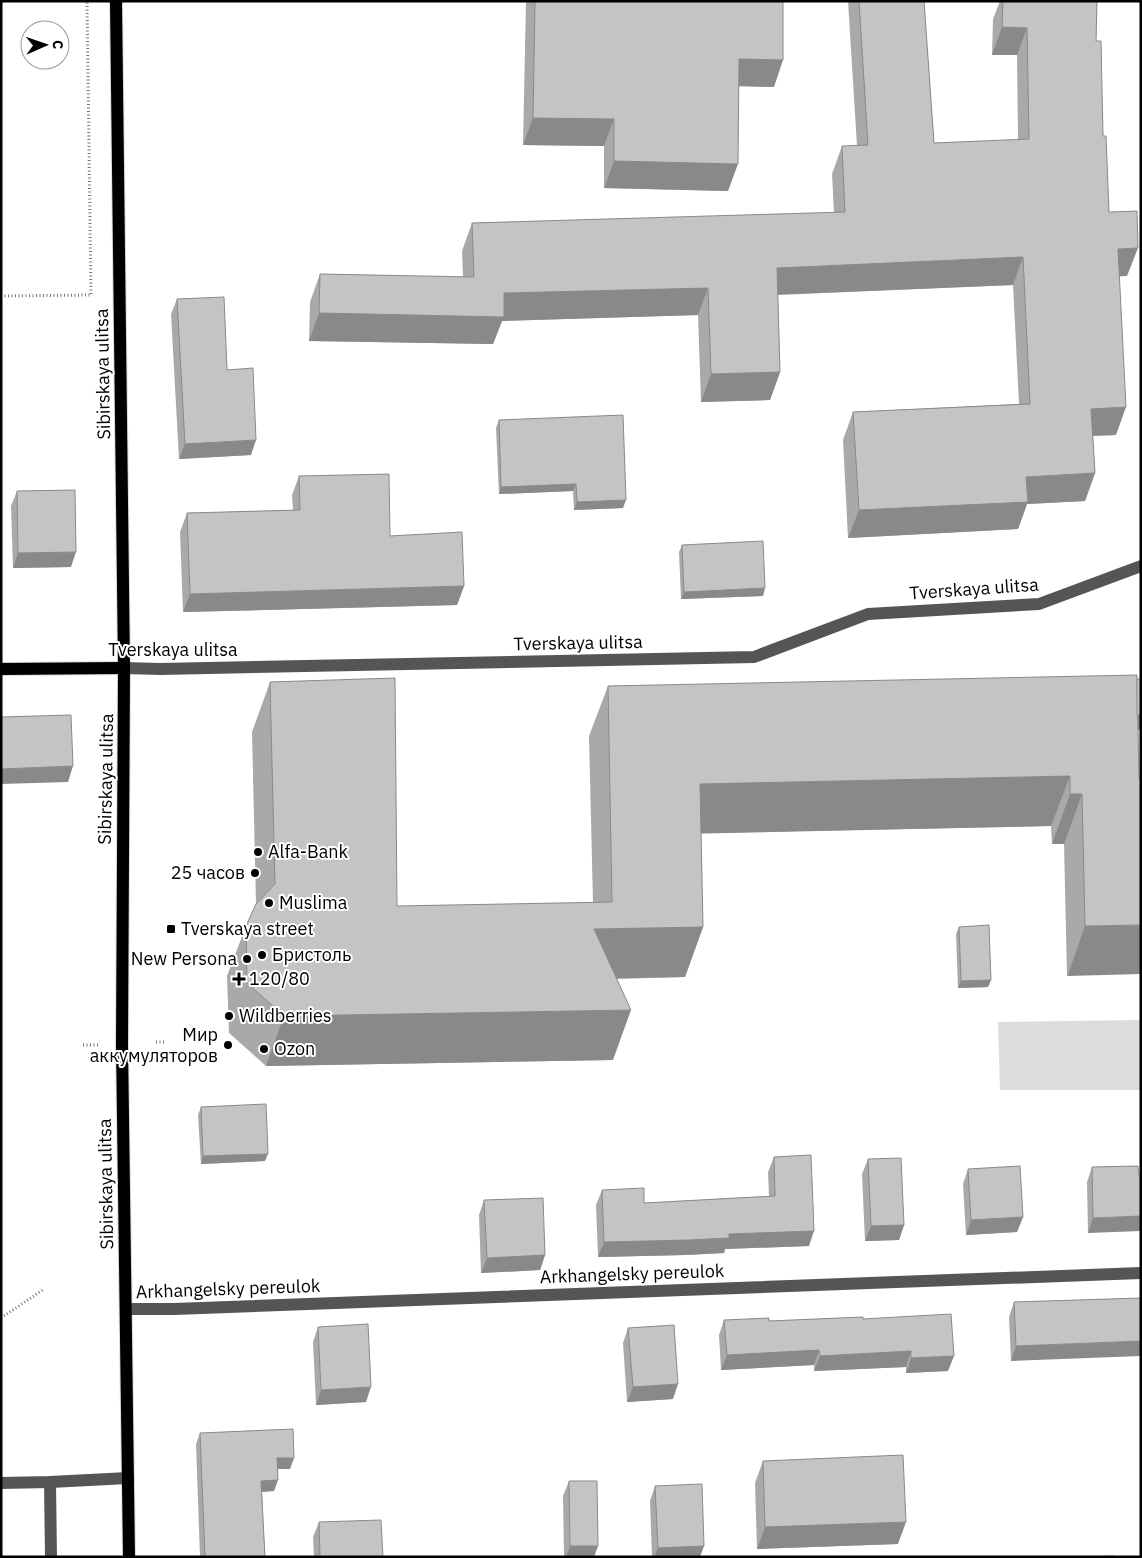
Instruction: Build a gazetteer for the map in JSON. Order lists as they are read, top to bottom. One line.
{"streets":{"main road":["Sibirskaya ulitsa","Tverskaya ulitsa"],"street":["Arkhangelsky pereulok"]},"crossings":[["Sibirskaya ulitsa","Tverskaya ulitsa"],["Sibirskaya ulitsa","Arkhangelsky pereulok"]],"places":{"other":["Alfa-Bank","25 часов","Muslima","Бристоль","New Persona","Wildberries","Мир аккумуляторов","Ozon"],"transit":["Tverskaya street"],"health":["120/80"]},"north":"right"}
